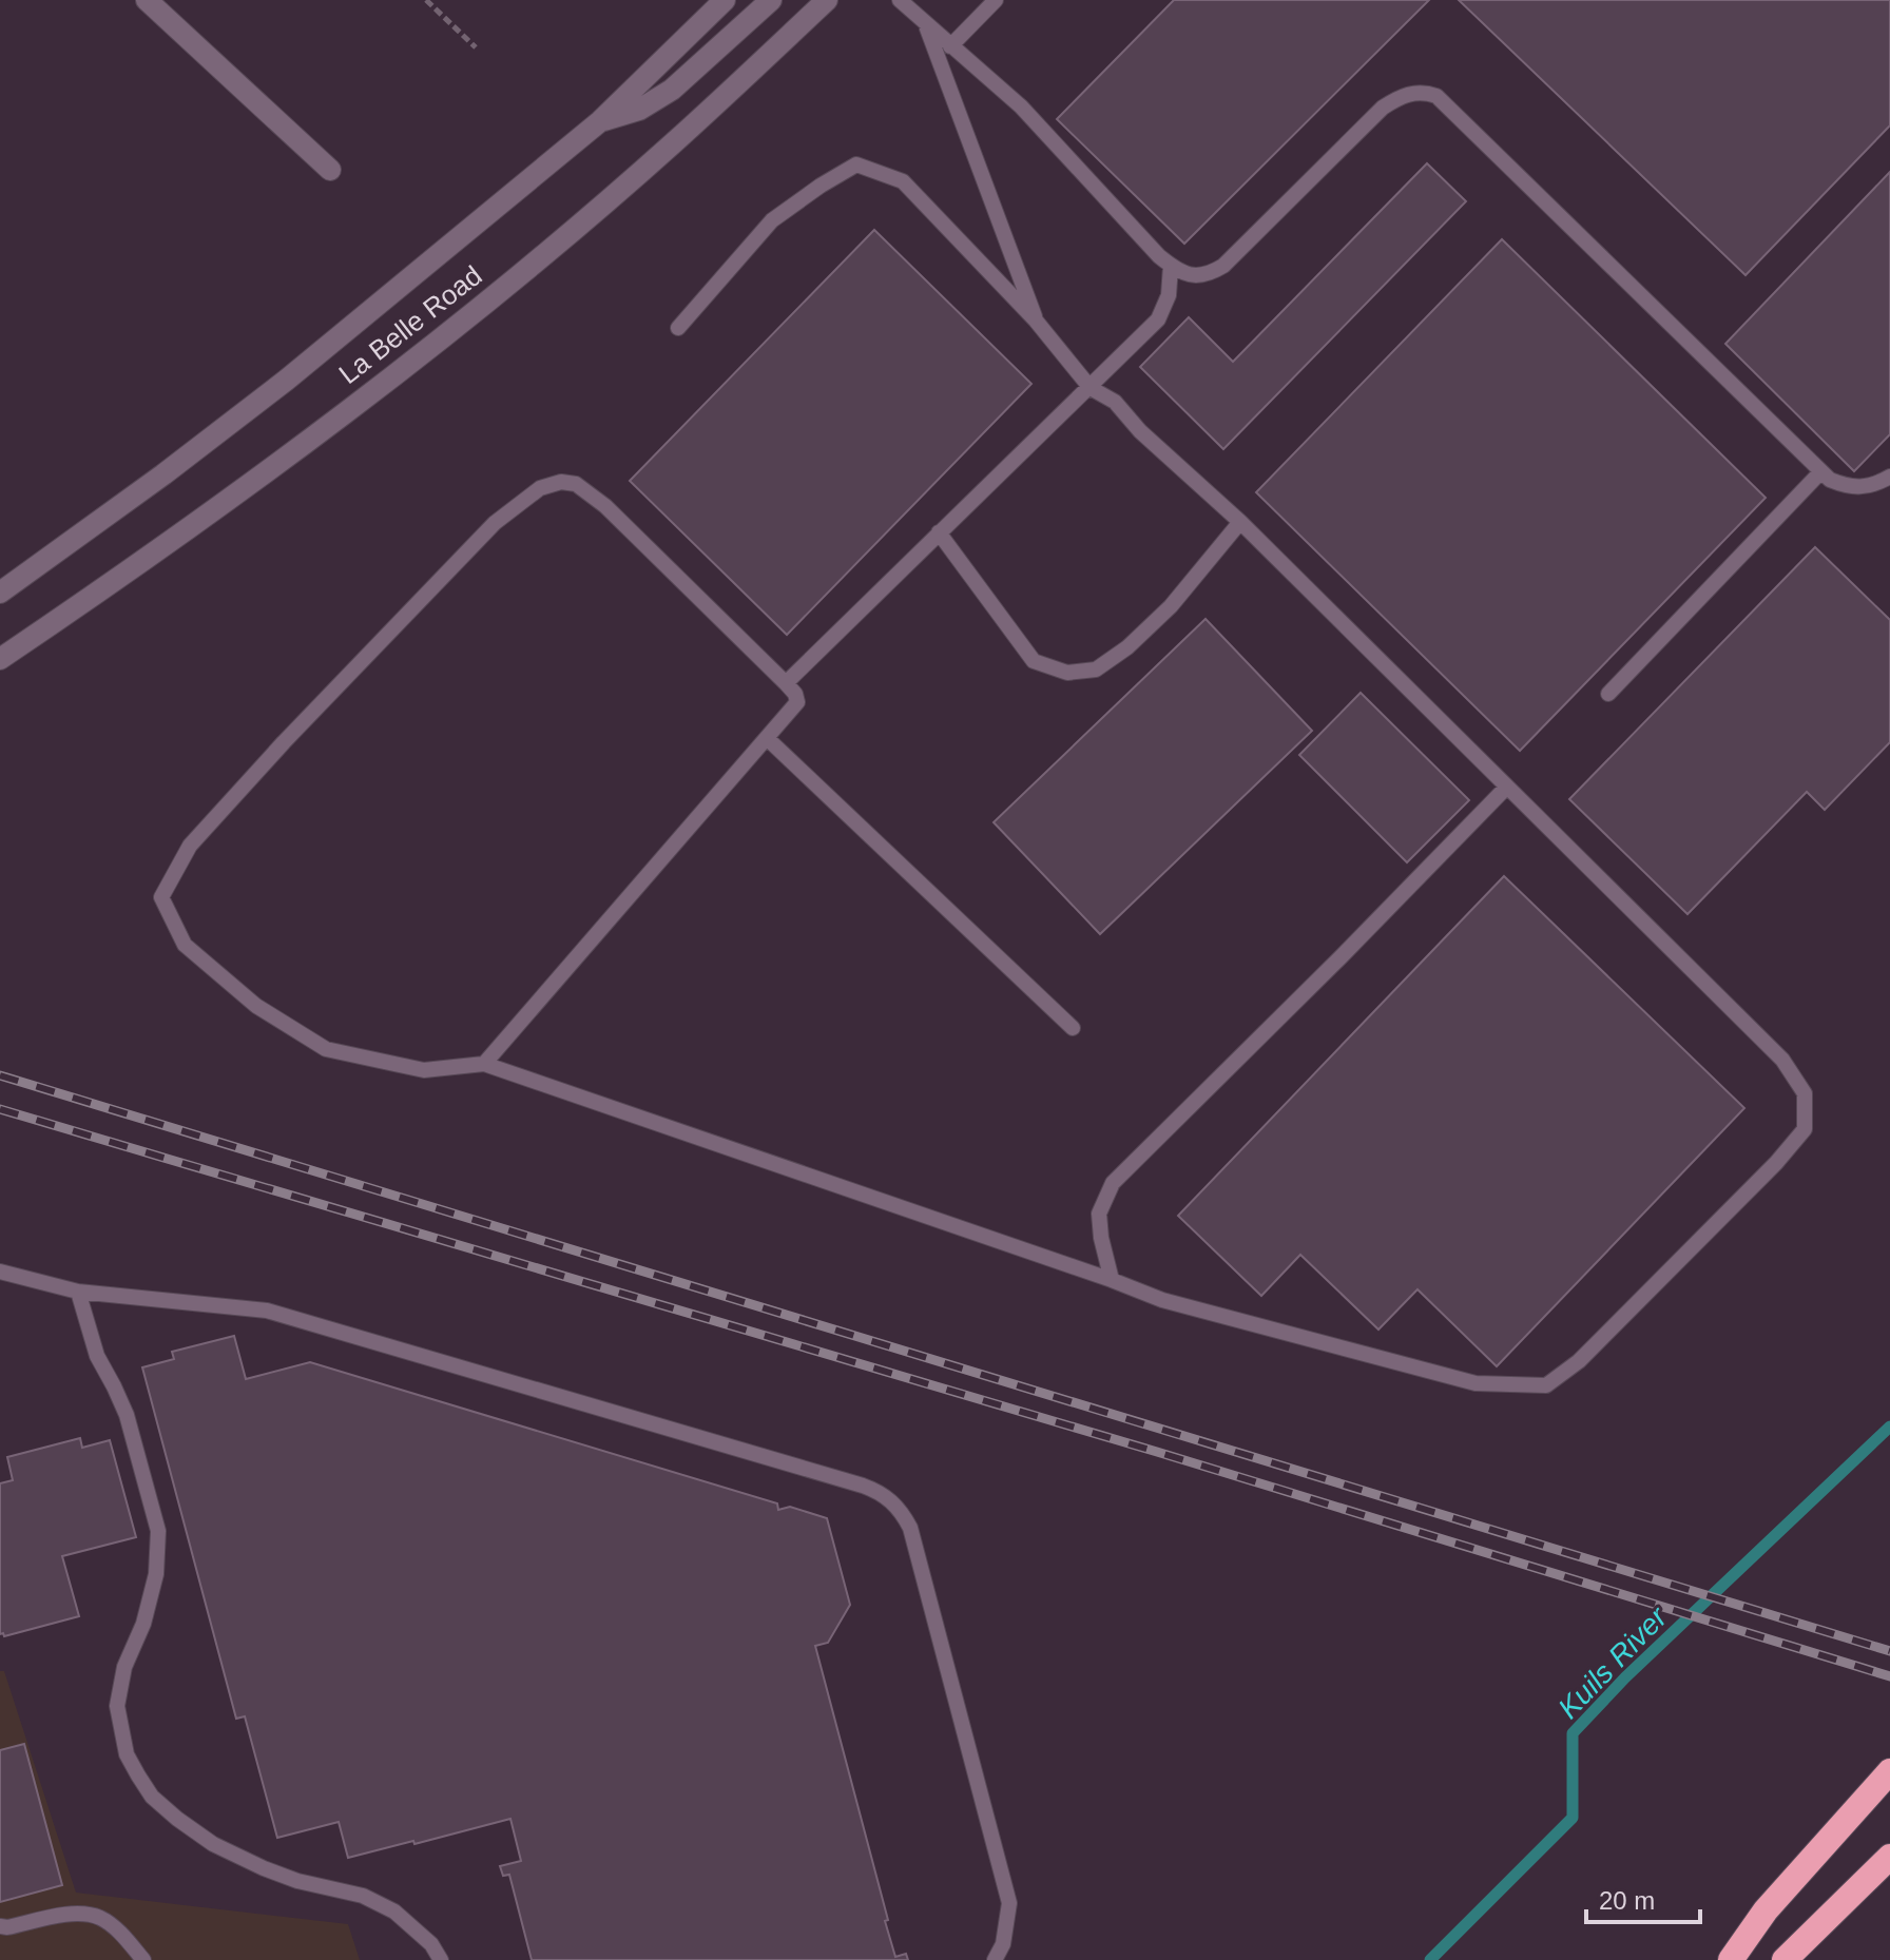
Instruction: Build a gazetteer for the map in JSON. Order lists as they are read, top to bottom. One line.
{"streets":{"main road":["La Belle Road"]},"water":["Kuils River"],"scale_bar":"20 m"}
